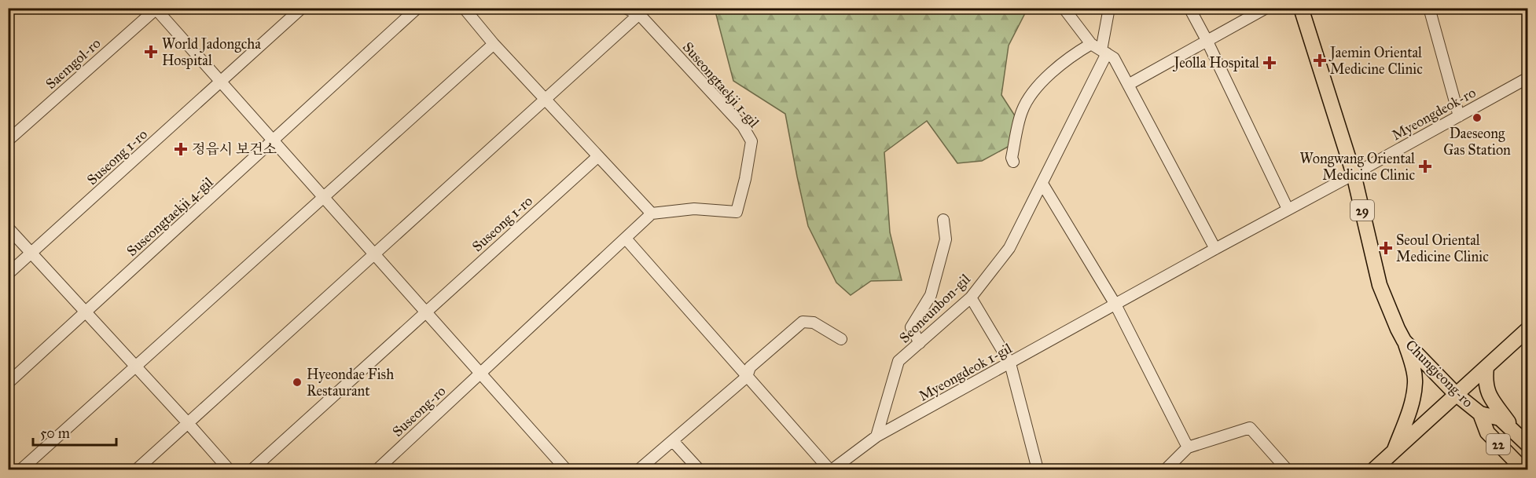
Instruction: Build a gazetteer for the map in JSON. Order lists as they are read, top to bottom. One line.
{"streets":{"main road":["29","Chungjeong-ro","22"],"street":["Saemgol-ro","Suseongtaekji 1-gil","Myeongdeok-ro","Suseong 1-ro","Suseongtaekji 4-gil","Seoneunbon-gil","Myeongdeok 1-gil","Suseong-ro"]},"crossings":[["Myeongdeok-ro","Myeongdeok 1-gil"],["Myeongdeok-ro","Chungjeong-ro"],["Seoneunbon-gil","Myeongdeok 1-gil"],["Myeongdeok 1-gil","Chungjeong-ro"]],"places":{"health":["World Jadongcha Hospital","Jaemin Oriental Medicine Clinic","Jeolla Hospital","정읍시 보건소","Wongwang Oriental Medicine Clinic","Seoul Oriental Medicine Clinic"],"other":["Daeseong Gas Station","Hyeondae Fish Restaurant"]},"scale_bar":"50 m"}
